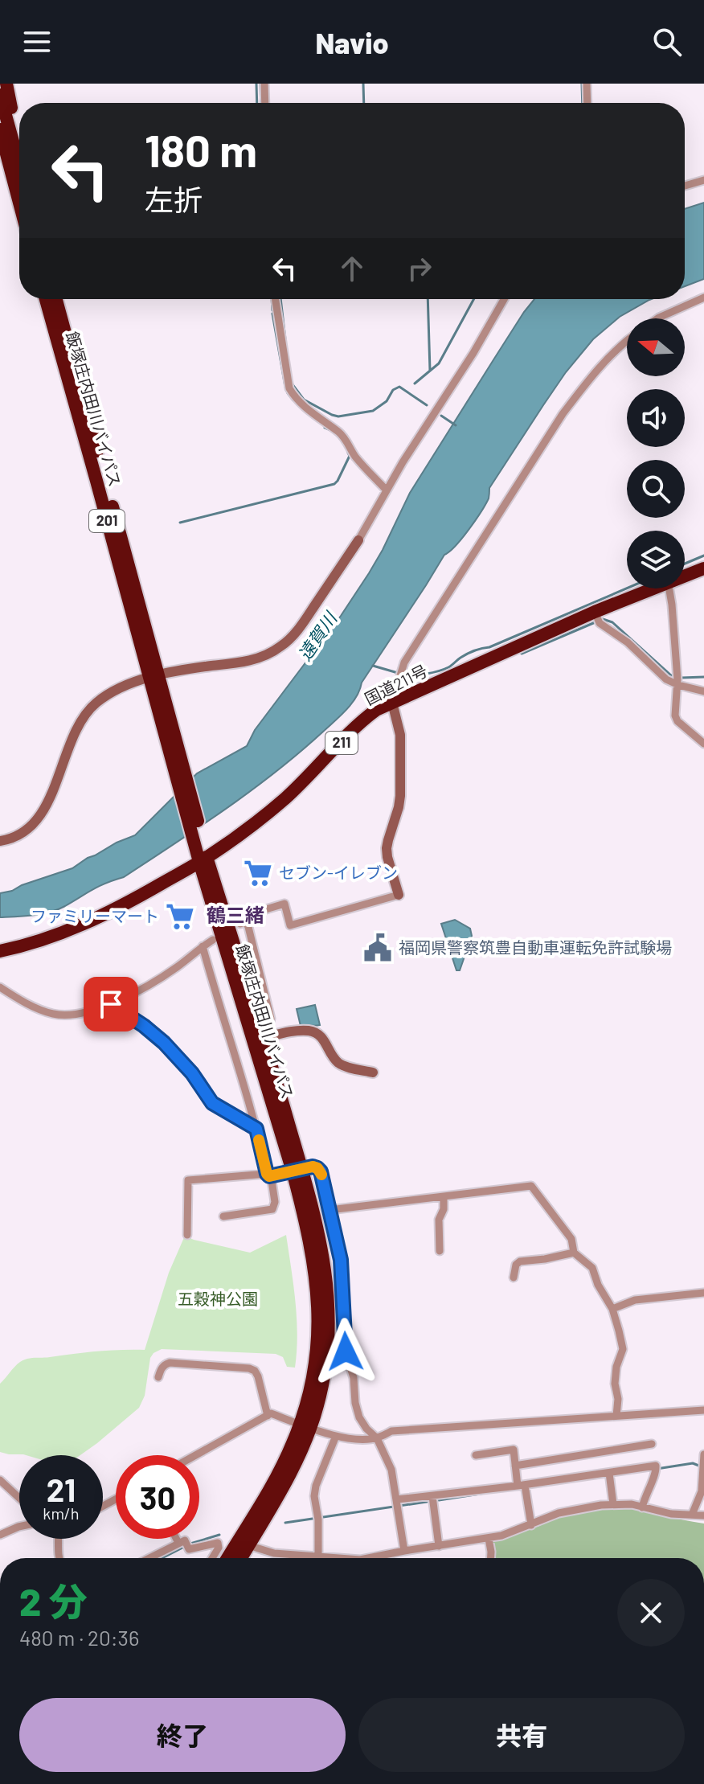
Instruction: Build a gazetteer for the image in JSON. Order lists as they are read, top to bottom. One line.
{"streets":{"highway":["飯塚庄内田川バイパス","201","国道211号","211"]},"crossings":[["飯塚庄内田川バイパス","国道211号"]],"districts":["鶴三緒"],"water":["遠賀川"],"parks":["五穀神公園"],"places":{"supermarket":["セブン-イレブン","ファミリーマート"],"public building":["福岡県警察筑豊自動車運転免許試験場"]},"north":"left","page":{"header":"Navio","turn":["180 m","左折"],"speed":"21 km/h","limit":"30","heading":["2 分","480 m · 20:36"],"buttons":["終了","共有"]}}
